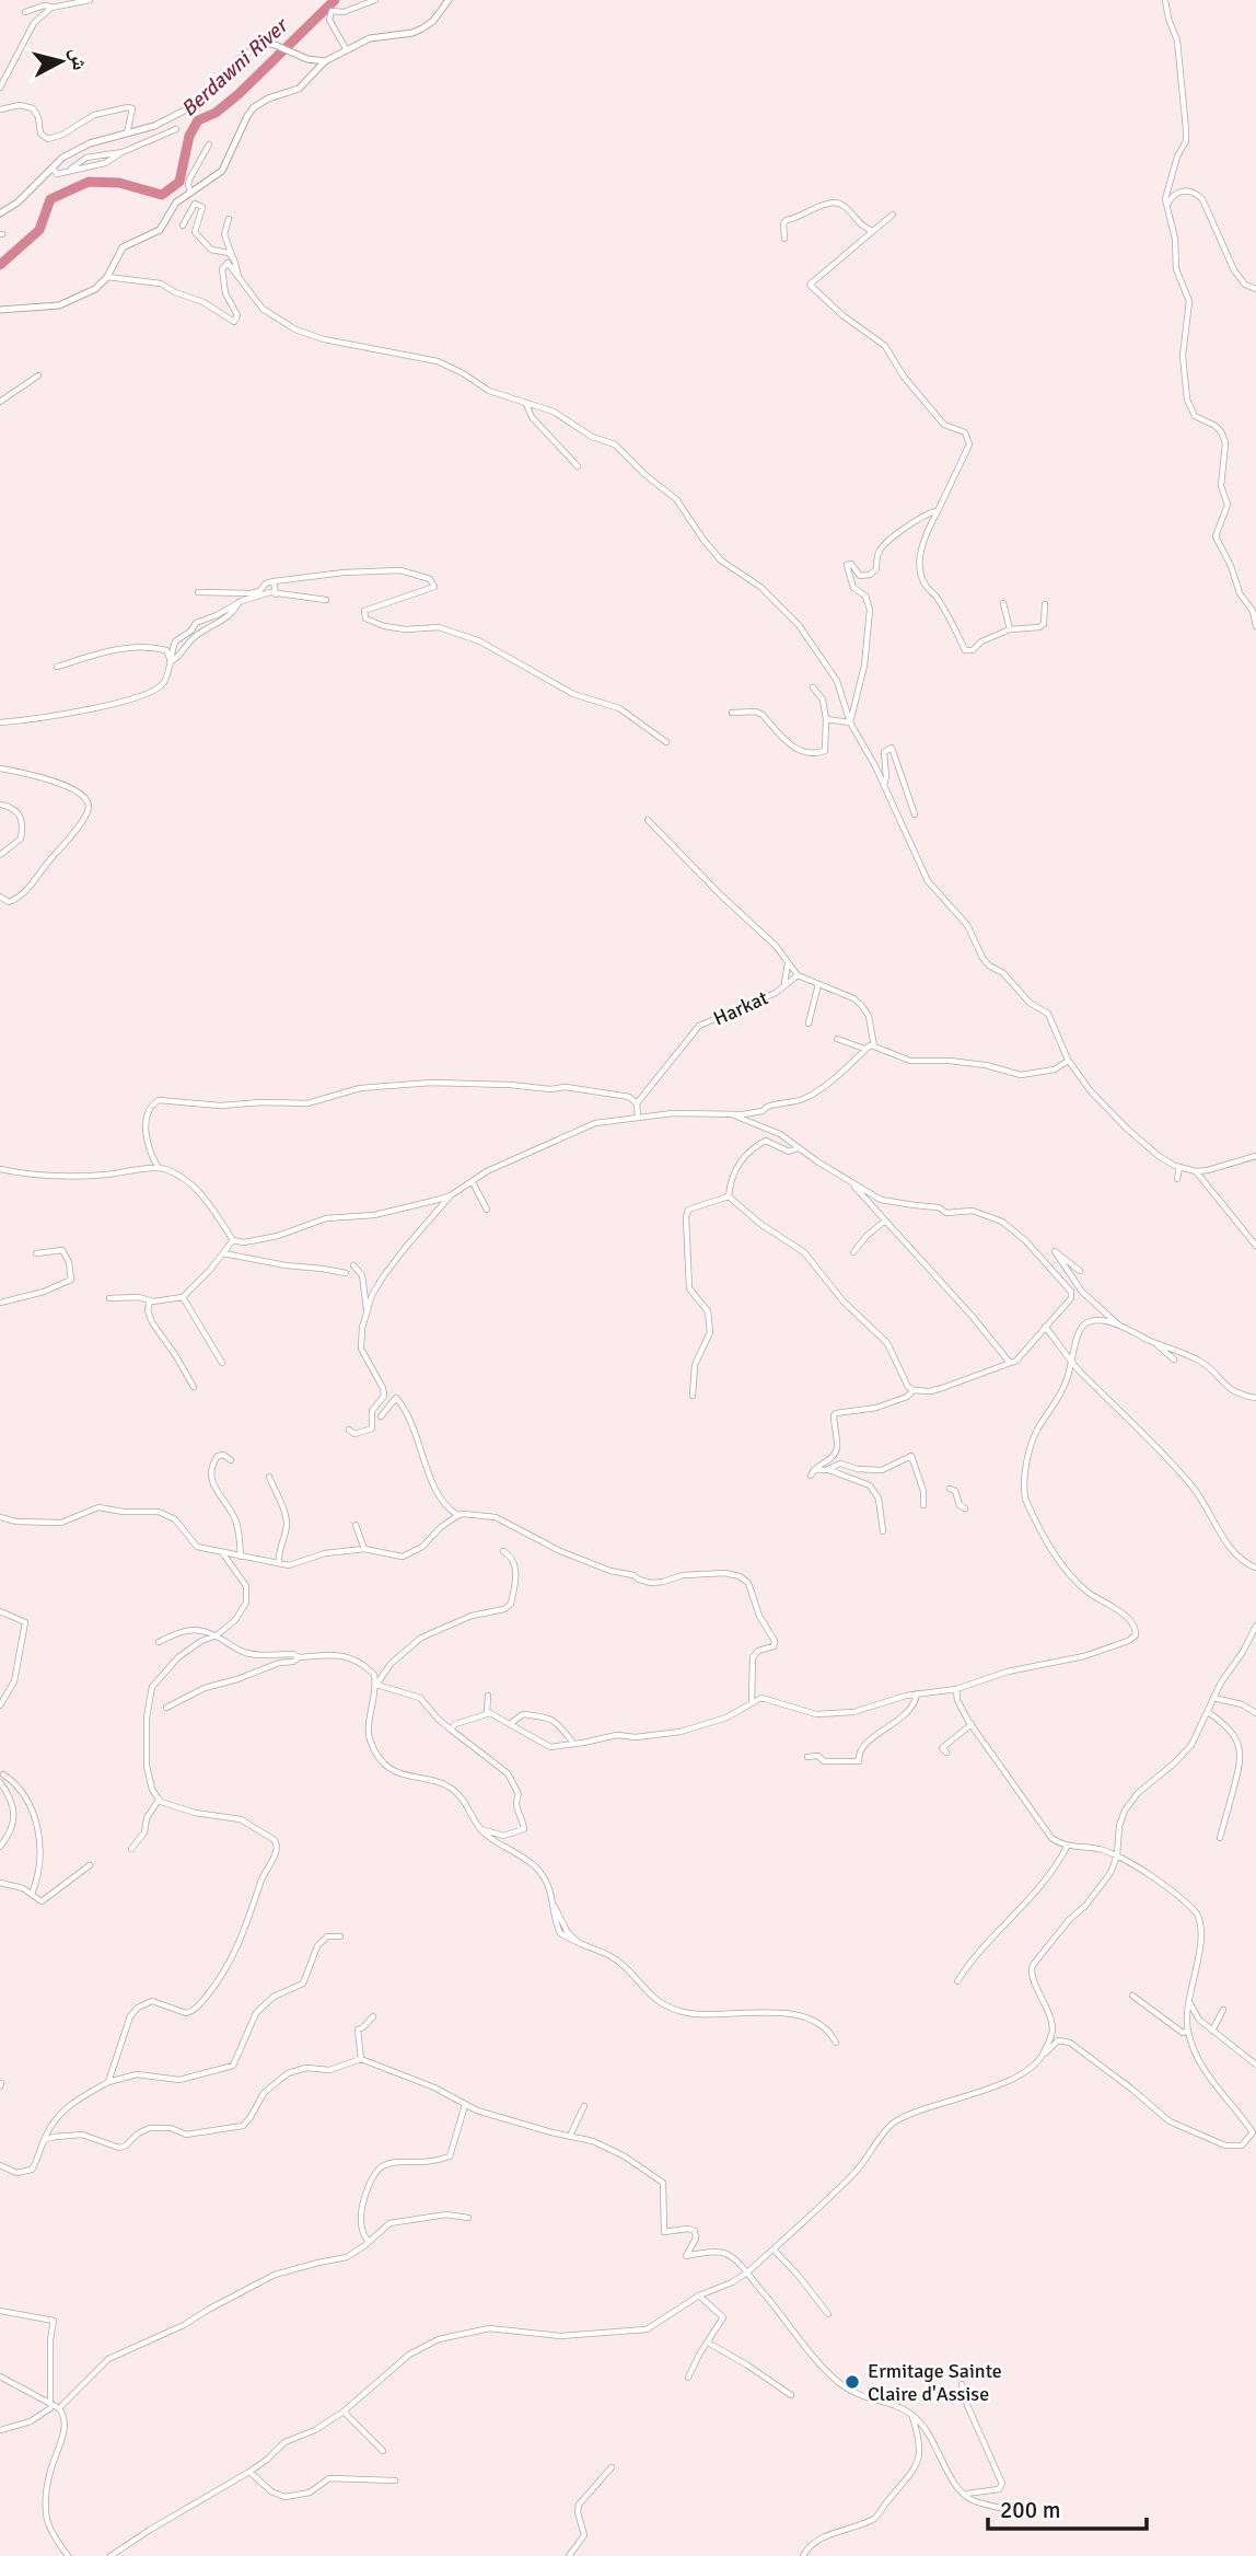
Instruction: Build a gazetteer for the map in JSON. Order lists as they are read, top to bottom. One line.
{"streets":{"street":["Harkat"]},"water":["Berdawni River"],"places":["Ermitage Sainte Claire d'Assise"],"scale_bar":"200 m","north":"right"}
